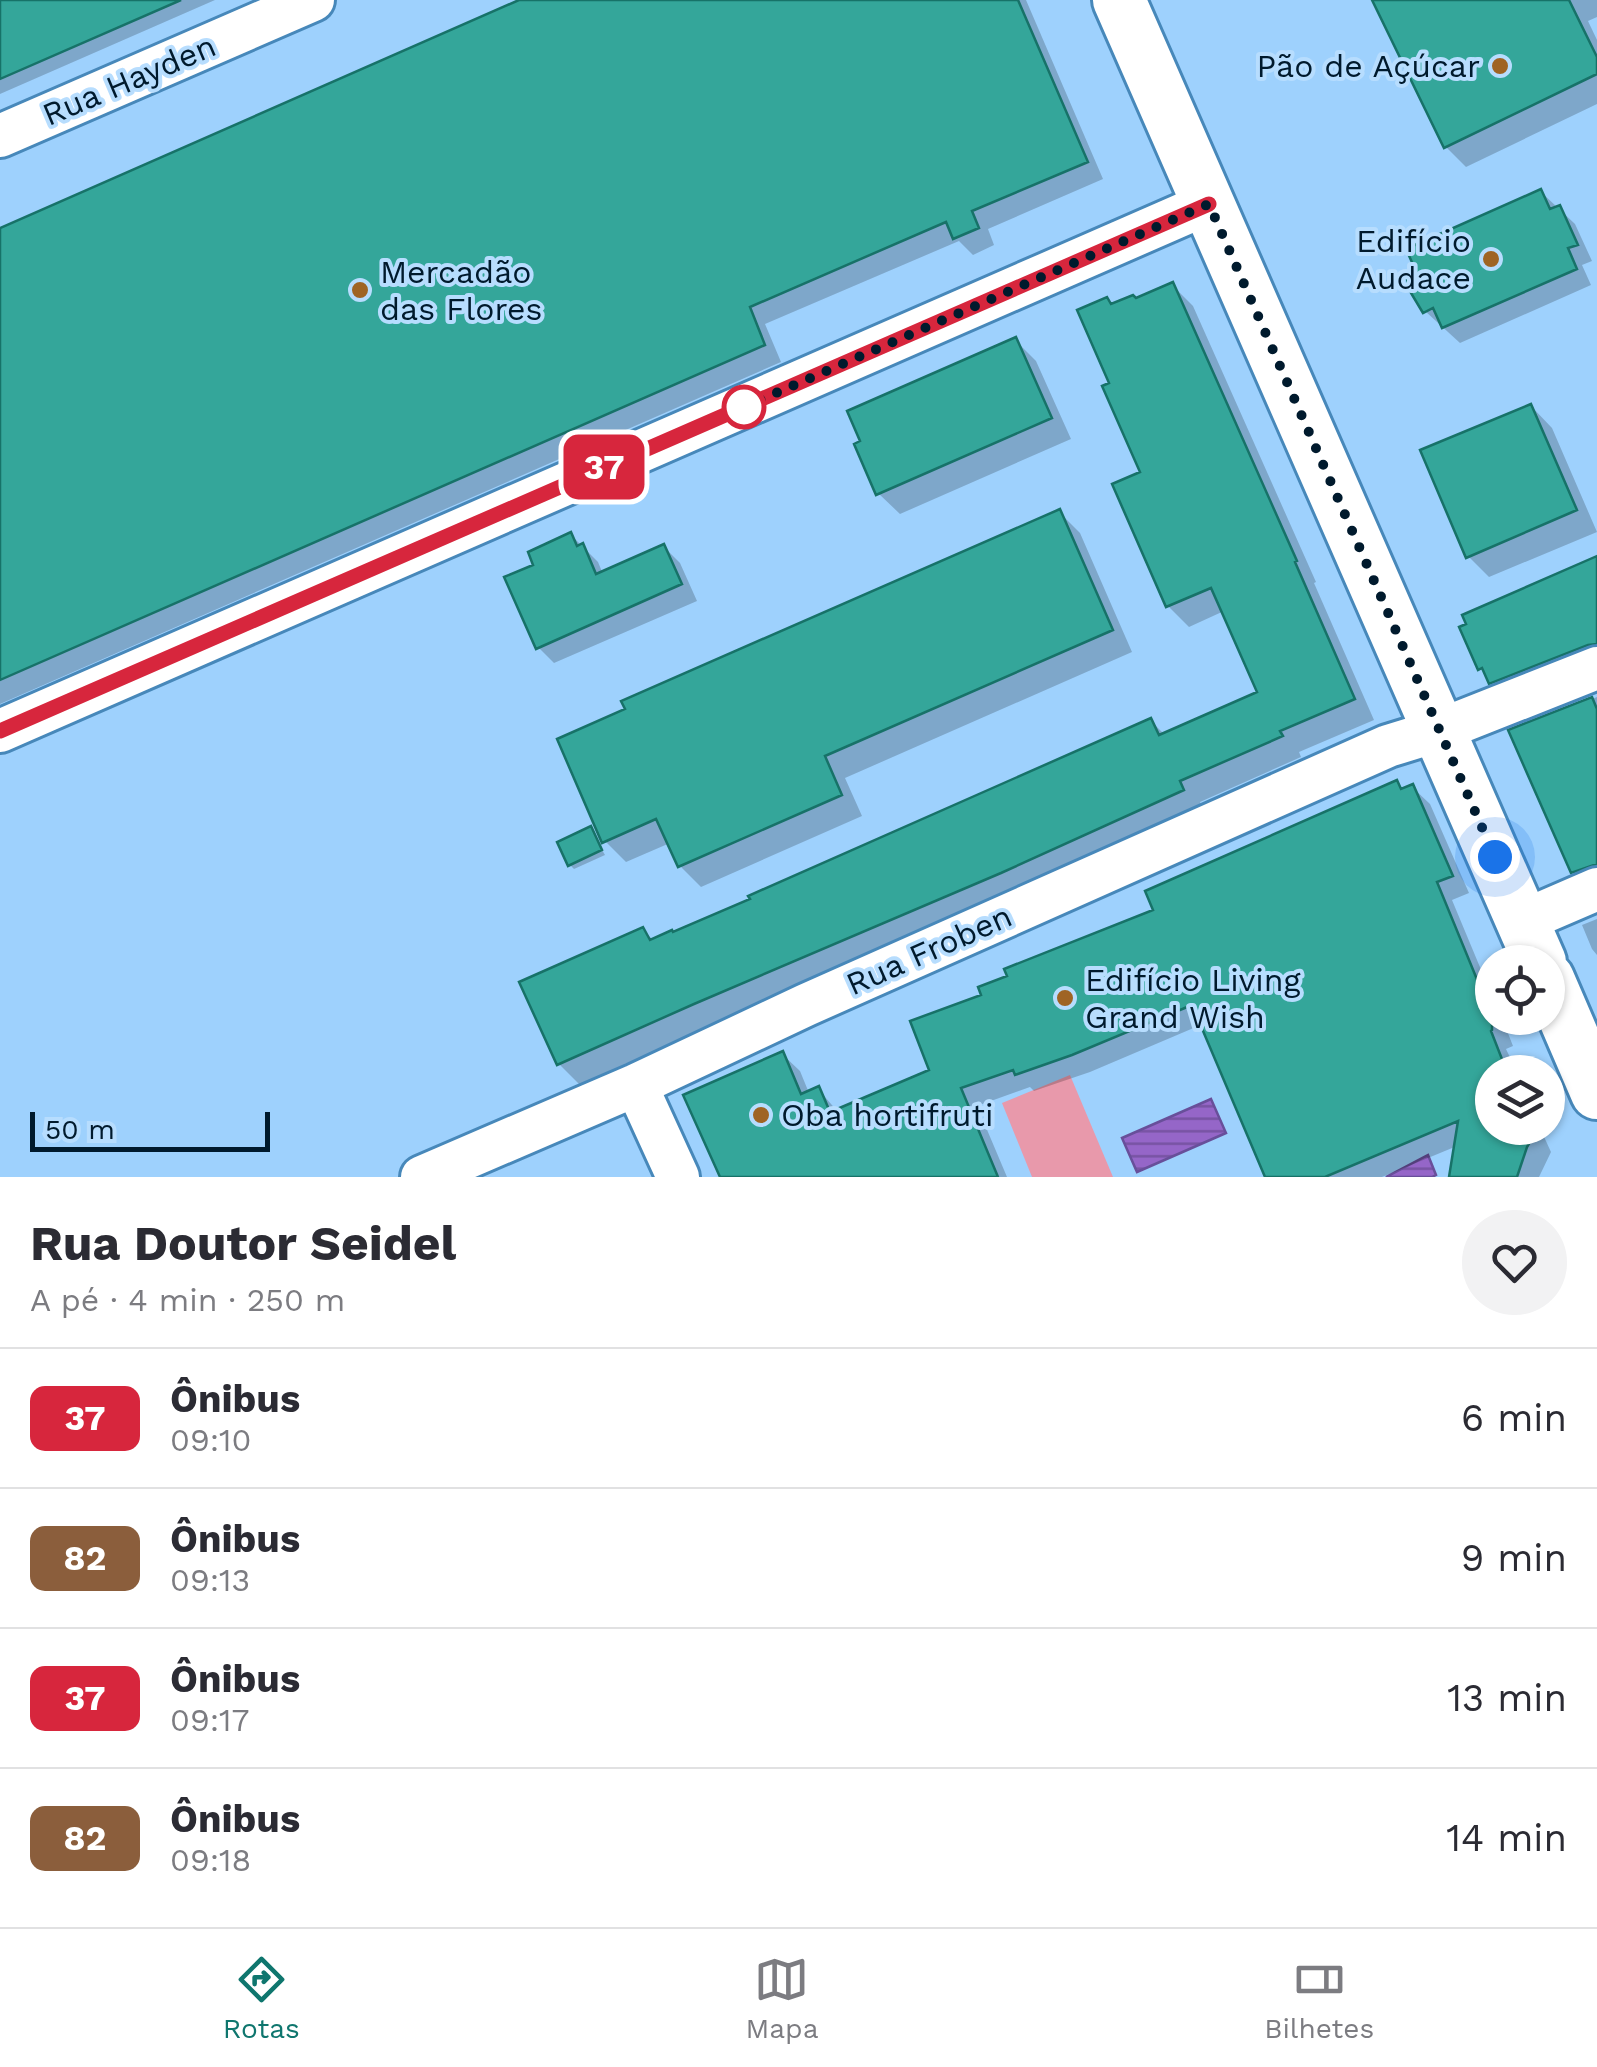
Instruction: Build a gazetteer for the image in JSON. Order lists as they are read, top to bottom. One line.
{"streets":{"street":["Rua Hayden","Rua Froben"]},"places":["Pão de Açúcar","Edifício Audace","Mercadão das Flores","Edifício Living Grand Wish","Oba hortifruti"],"lines":["bus line 37"],"scale_bar":"50 m","page":{"on_map":"37","scale":"50 m","heading":["Rua Doutor Seidel","A pé · 4 min · 250 m"],"list":[{"mark":"37","name":"Ônibus","note":"09:10","value":"6 min"},{"mark":"82","name":"Ônibus","note":"09:13","value":"9 min"},{"mark":"37","name":"Ônibus","note":"09:17","value":"13 min"},{"mark":"82","name":"Ônibus","note":"09:18","value":"14 min"}],"tabs":["Rotas","Mapa","Bilhetes"]}}
